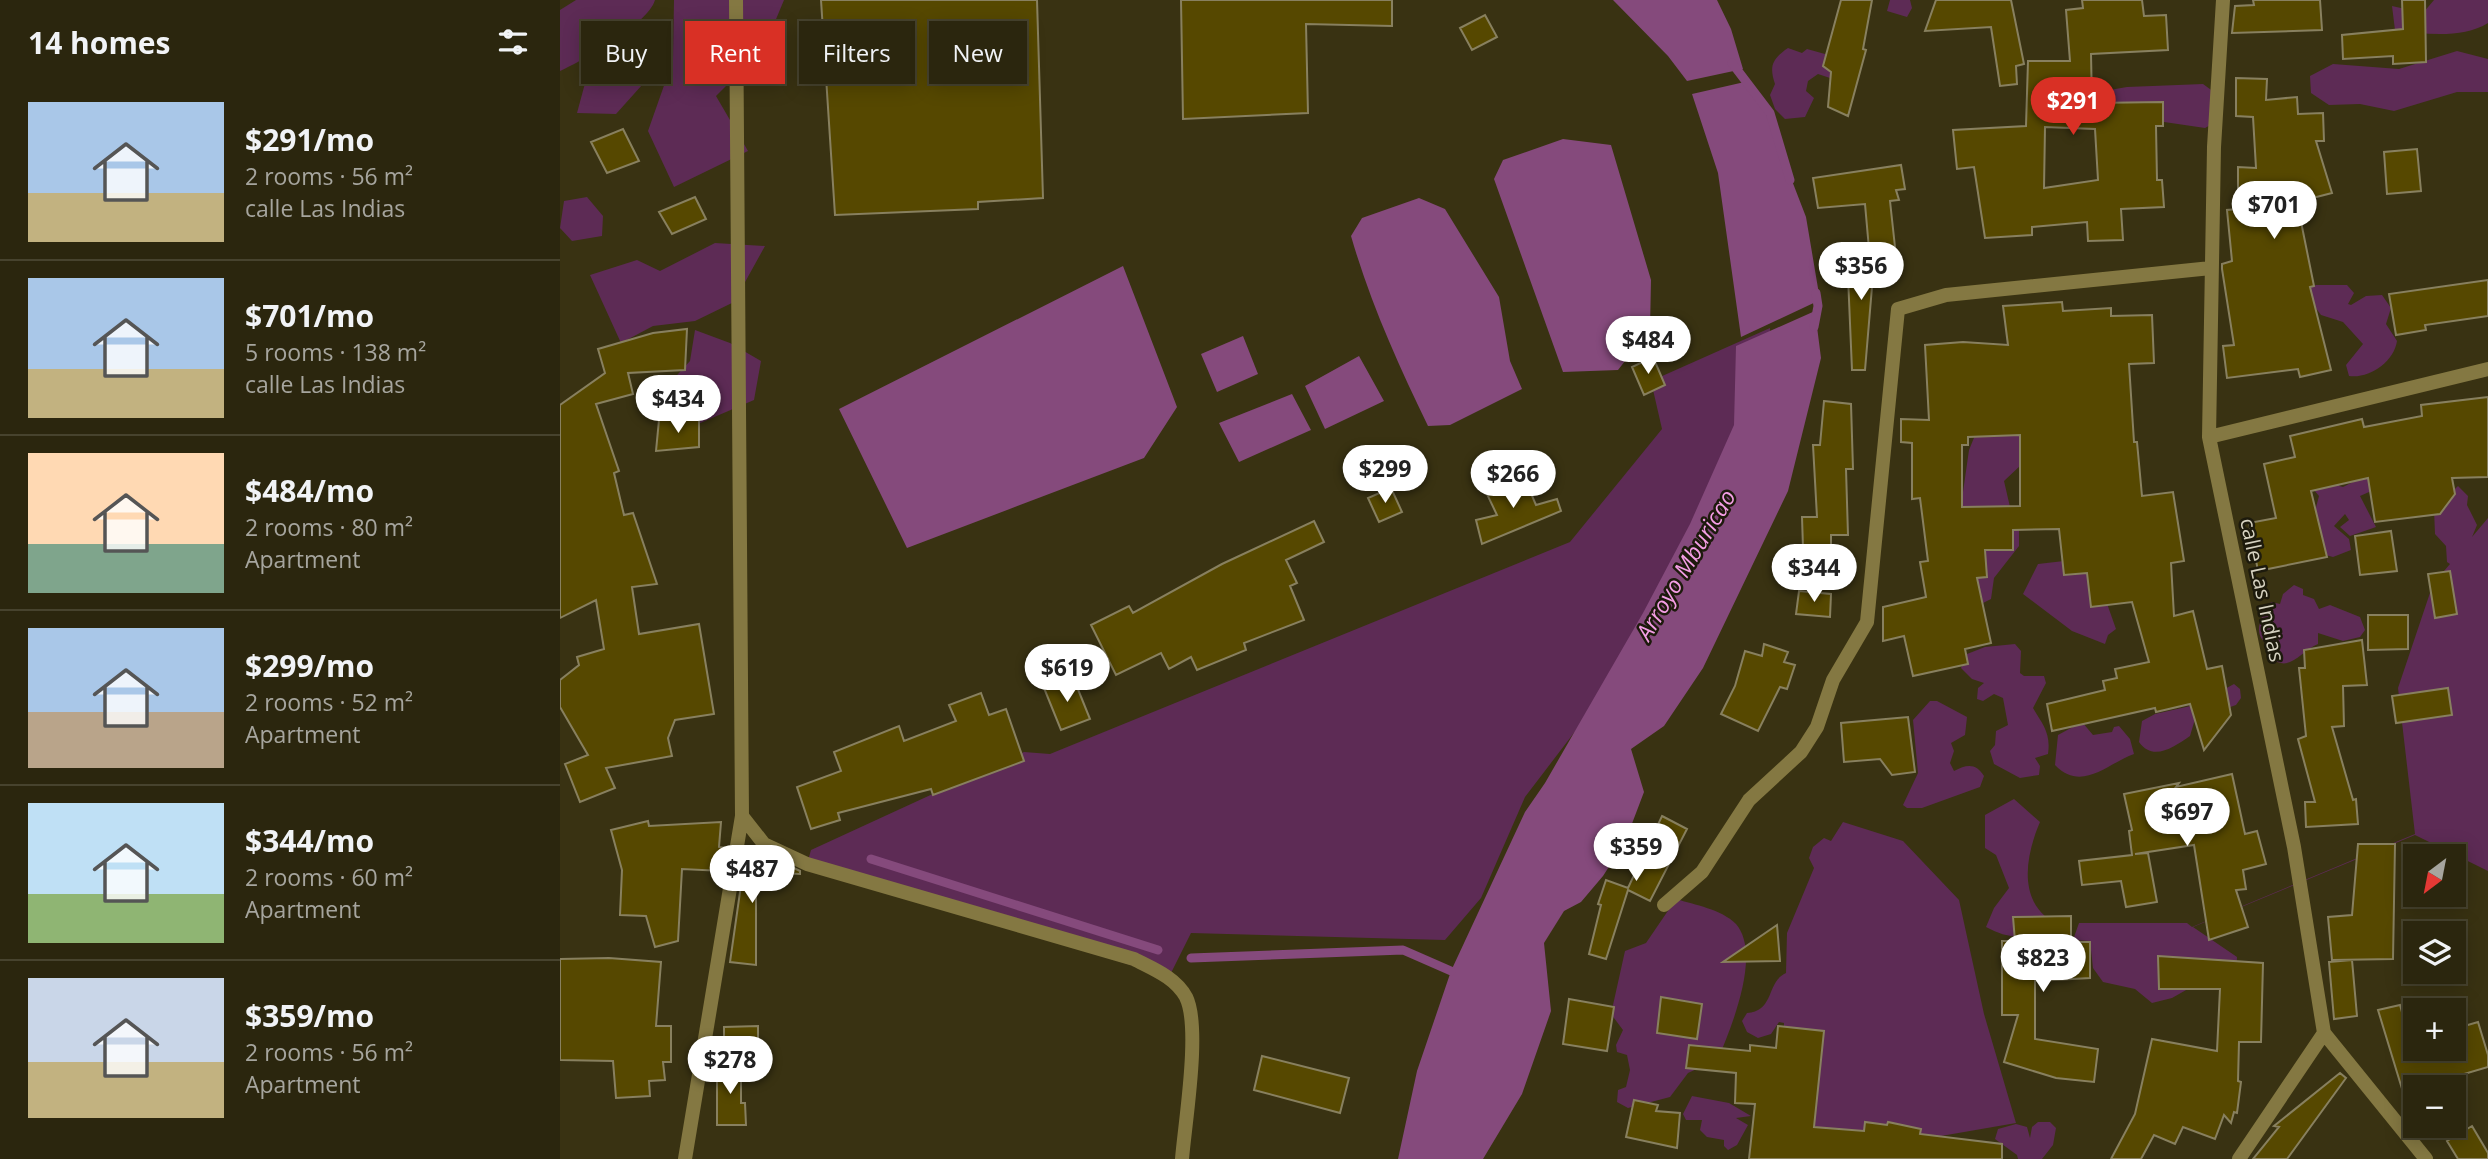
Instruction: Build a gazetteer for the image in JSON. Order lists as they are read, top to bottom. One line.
{"streets":{"street":["calle Las Indias"]},"water":["Arroyo Mburicao"],"north":"bottom left","page":{"heading":"14 homes","chip":["Buy","Rent","Filters","New"],"price":["$291","$701","$356","$484","$434","$299","$266","$344","$619","$697","$359","$487","$823","$278"],"list":[{"name":"$291/mo","note":"2 rooms · 56 m² · calle Las Indias"},{"name":"$701/mo","note":"5 rooms · 138 m² · calle Las Indias"},{"name":"$484/mo","note":"2 rooms · 80 m² · Apartment"},{"name":"$299/mo","note":"2 rooms · 52 m² · Apartment"},{"name":"$344/mo","note":"2 rooms · 60 m² · Apartment"},{"name":"$359/mo","note":"2 rooms · 56 m² · Apartment"}],"map_buttons":["+","−"]}}
